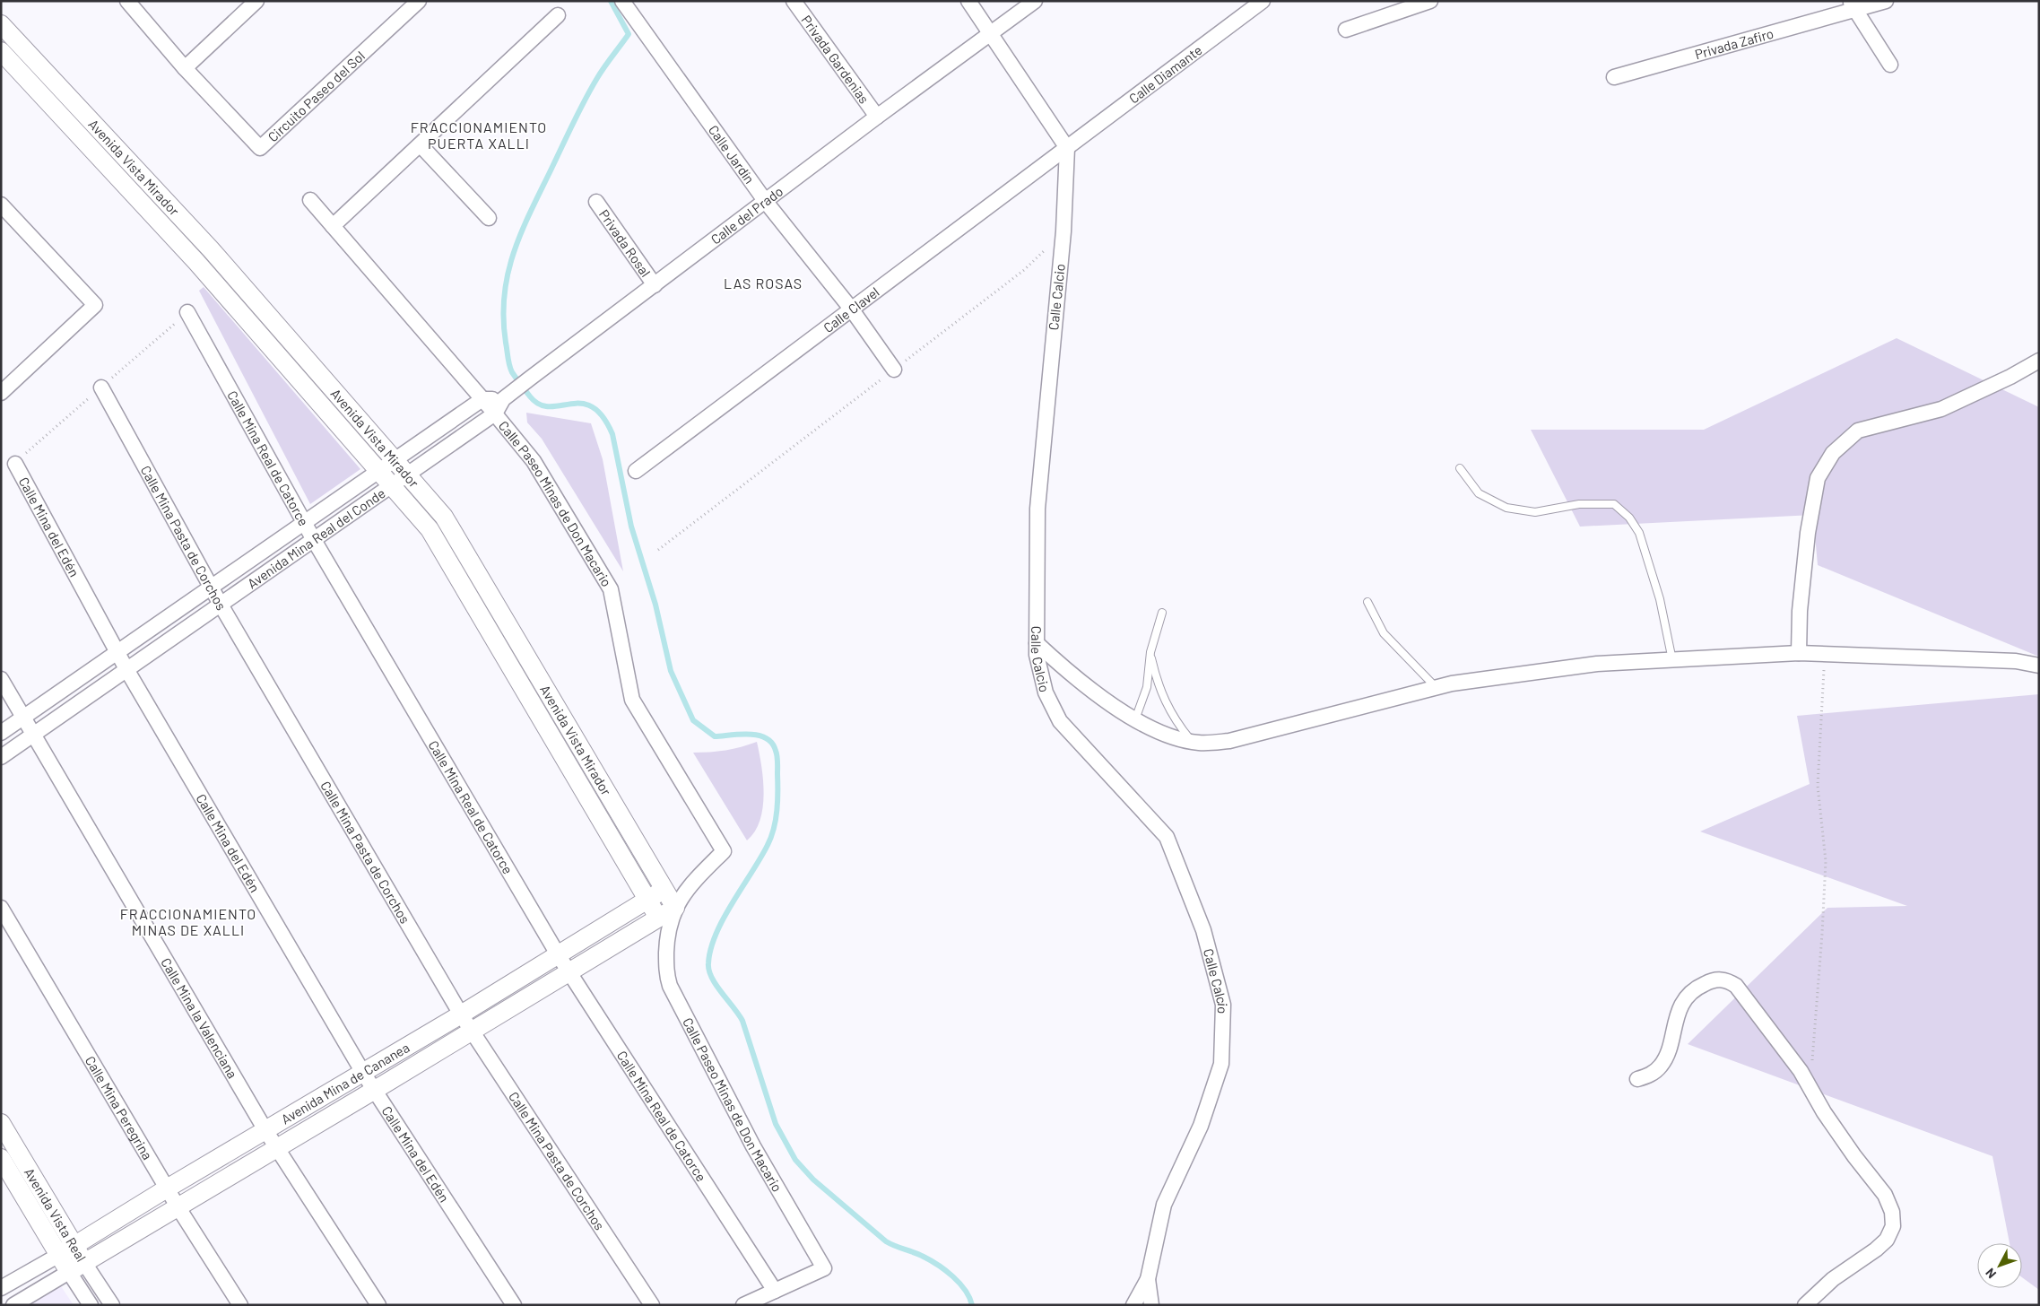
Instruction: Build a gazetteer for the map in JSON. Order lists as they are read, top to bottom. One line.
{"streets":{"street":["Privada Zafiro","Privada Gardenias","Calle Diamante","Circuito Paseo del Sol","Calle Jardín","Avenida Vista Mirador","Calle del Prado","Privada Rosal","Calle Calcio","Calle Clavel","Calle Mina Real de Catorce","Calle Paseo Minas de Don Macario","Calle Mina del Edén","Calle Mina Pasta de Corchos","Avenida Mina Real del Conde","Calle Mina la Valenciana","Avenida Mina de Cananea","Calle Mina Peregrina","Avenida Vista Real"]},"crossings":[["Privada Gardenias","Calle del Prado"],["Calle Diamante","Calle Calcio"],["Calle Diamante","Calle Clavel"],["Calle Jardín","Calle del Prado"],["Calle Jardín","Calle Clavel"],["Avenida Vista Mirador","Calle Paseo Minas de Don Macario"],["Avenida Vista Mirador","Avenida Mina Real del Conde"],["Avenida Vista Mirador","Avenida Mina de Cananea"],["Calle del Prado","Privada Rosal"],["Calle del Prado","Avenida Mina Real del Conde"],["Calle Calcio","Calle Clavel"],["Calle Mina Real de Catorce","Calle Paseo Minas de Don Macario"],["Calle Mina Real de Catorce","Avenida Mina Real del Conde"],["Calle Mina Real de Catorce","Avenida Mina de Cananea"],["Calle Paseo Minas de Don Macario","Avenida Mina Real del Conde"],["Calle Paseo Minas de Don Macario","Avenida Mina de Cananea"],["Calle Mina del Edén","Avenida Mina Real del Conde"],["Calle Mina del Edén","Avenida Mina de Cananea"],["Calle Mina Pasta de Corchos","Avenida Mina Real del Conde"],["Calle Mina Pasta de Corchos","Avenida Mina de Cananea"],["Avenida Mina Real del Conde","Calle Mina la Valenciana"],["Calle Mina la Valenciana","Avenida Mina de Cananea"],["Avenida Mina de Cananea","Calle Mina Peregrina"],["Avenida Mina de Cananea","Avenida Vista Real"]],"districts":["FRACCIONAMIENTO PUERTA XALLI","LAS ROSAS","FRACCIONAMIENTO MINAS DE XALLI"],"north":"bottom left"}
